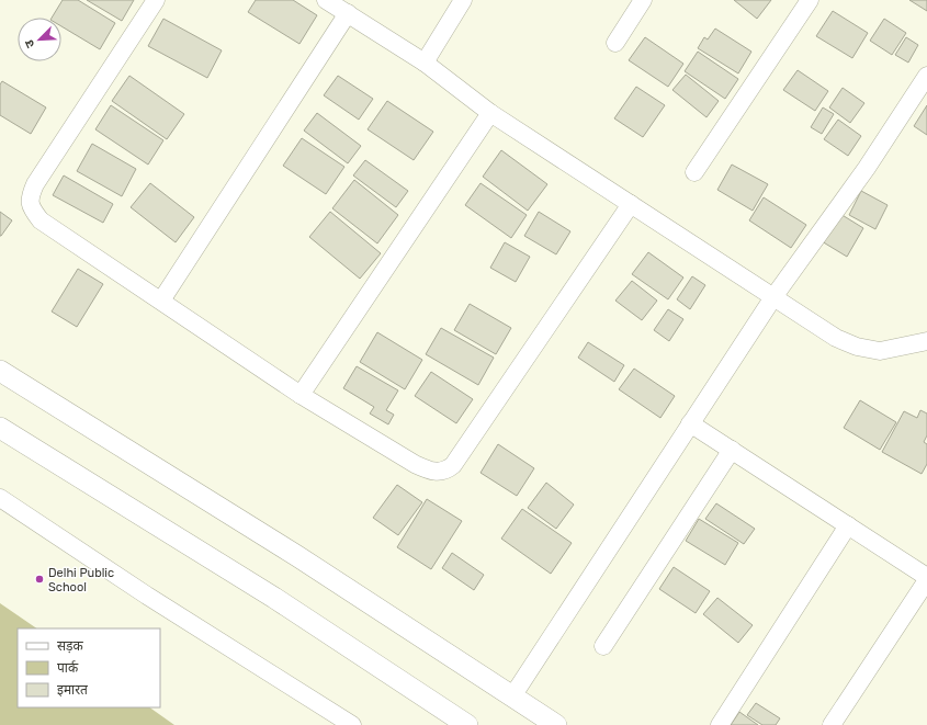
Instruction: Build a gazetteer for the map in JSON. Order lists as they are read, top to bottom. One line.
{"places":["Delhi Public School"],"legend":["सड़क","पार्क","इमारत"],"north":"bottom left"}
